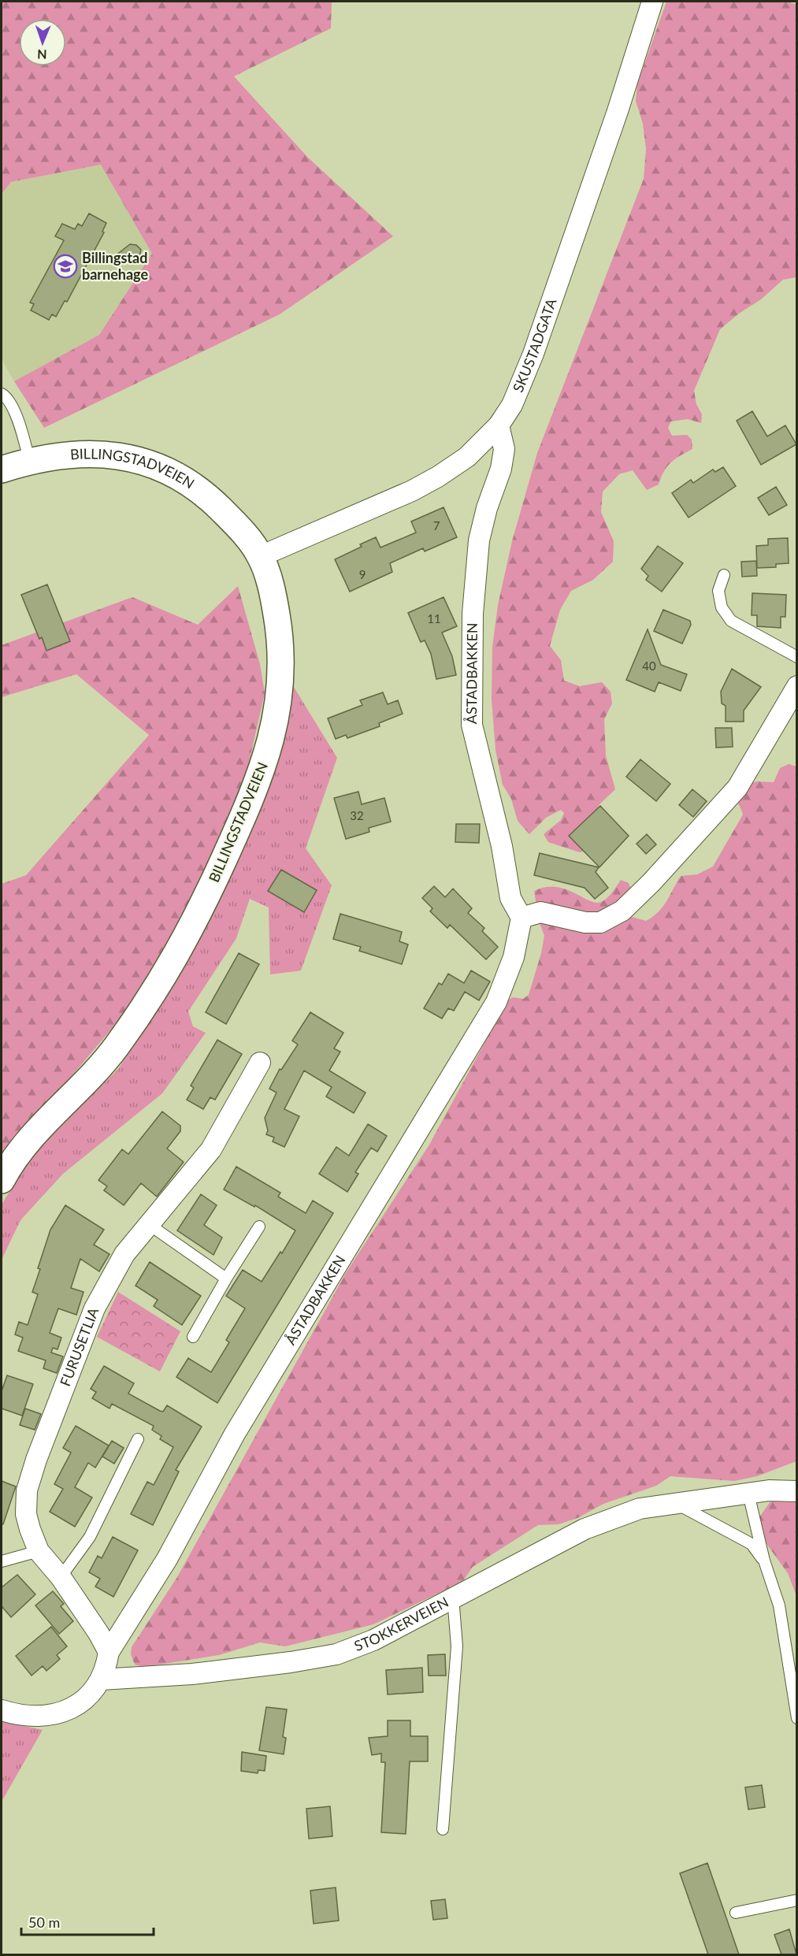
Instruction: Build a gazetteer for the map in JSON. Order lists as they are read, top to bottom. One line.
{"streets":{"main road":["BILLINGSTADVEIEN"],"street":["SKUSTADGATA","ÅSTADBAKKEN","FURUSETLIA","STOKKERVEIEN"]},"crossings":[["SKUSTADGATA","BILLINGSTADVEIEN"],["SKUSTADGATA","ÅSTADBAKKEN"],["ÅSTADBAKKEN","FURUSETLIA"],["ÅSTADBAKKEN","STOKKERVEIEN"]],"places":{"school or university":["Billingstad barnehage"]},"house_numbers":["7","9","11","40","32"],"scale_bar":"50 m","north":"bottom"}
